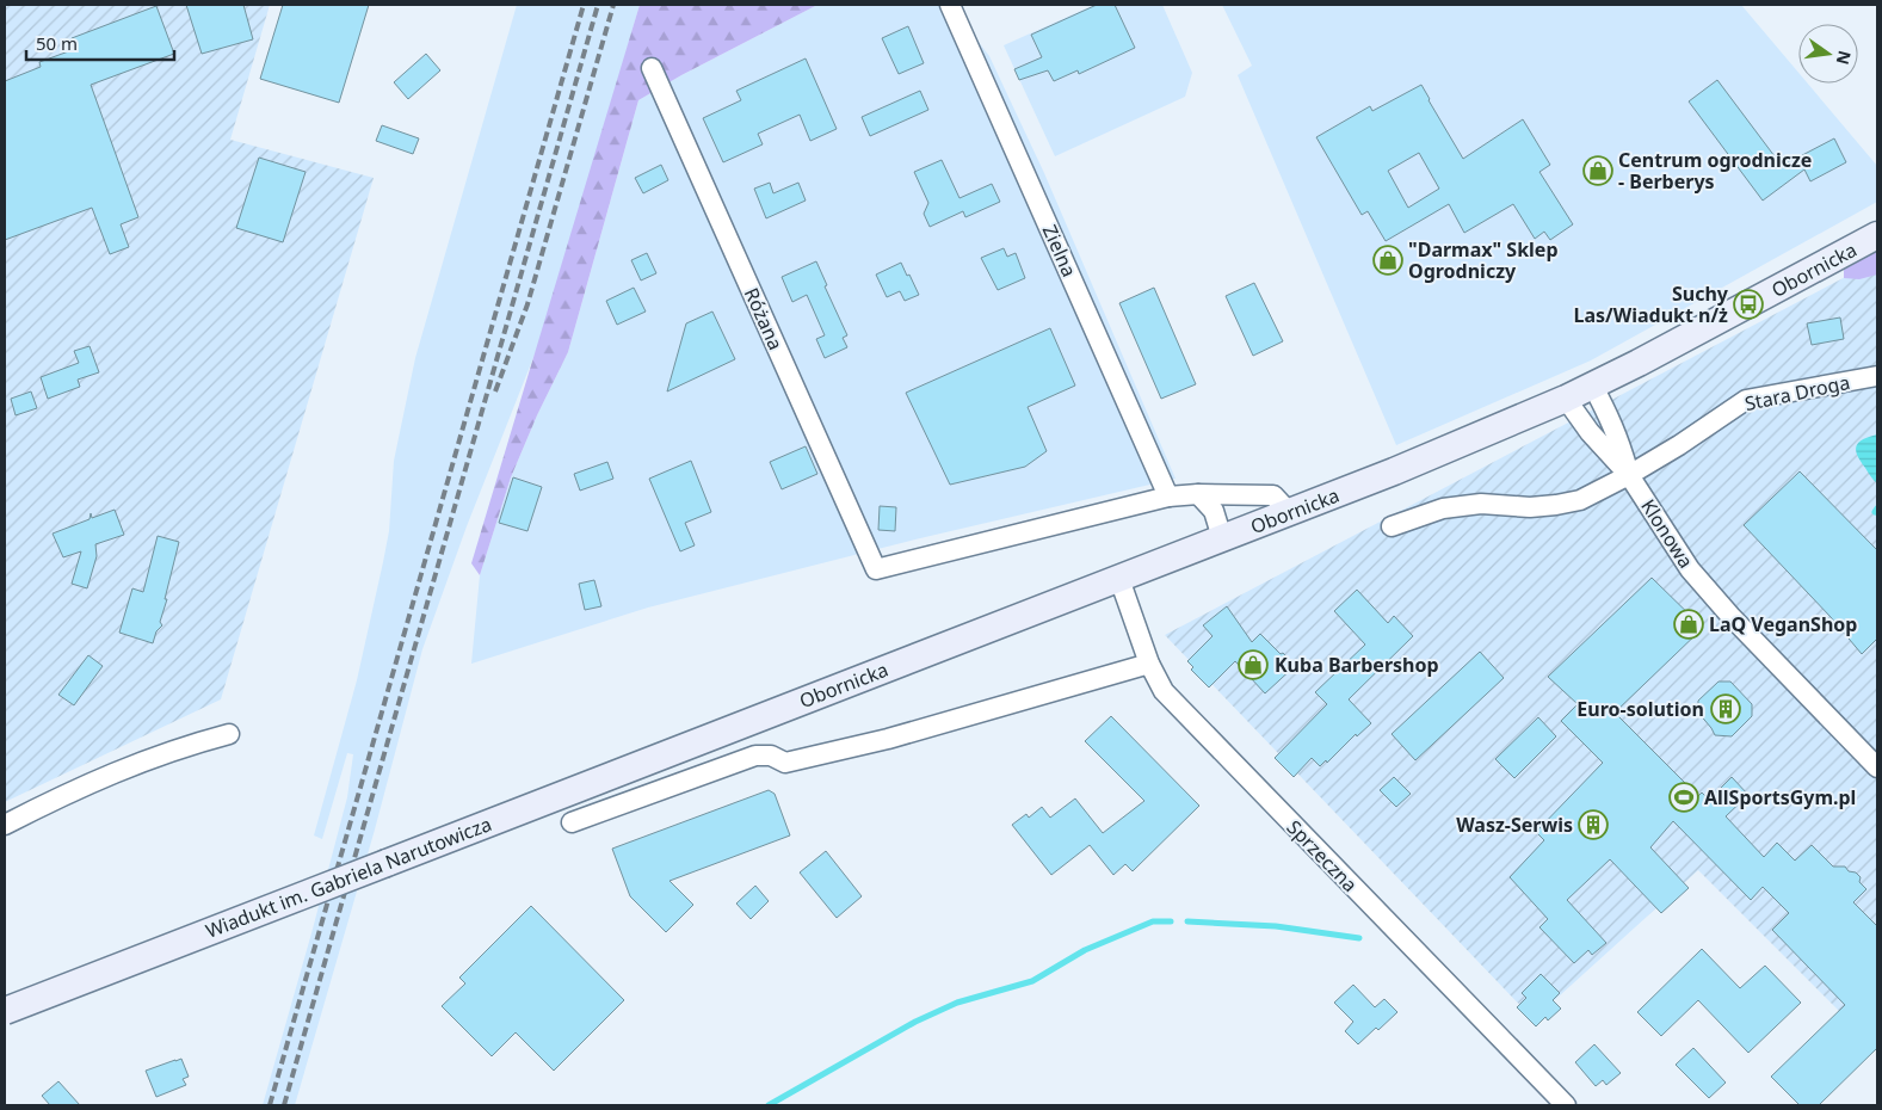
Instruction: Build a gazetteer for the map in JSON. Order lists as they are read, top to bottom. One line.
{"streets":{"main road":["Obornicka","Wiadukt im. Gabriela Narutowicza"],"street":["Zielna","Różana","Stara Droga","Klonowa","Sprzeczna"]},"crossings":[["Zielna","Różana"],["Obornicka","Sprzeczna"],["Obornicka","Wiadukt im. Gabriela Narutowicza"],["Stara Droga","Klonowa"]],"places":{"shop":["Centrum ogrodnicze - Berberys","\"Darmax\" Sklep Ogrodniczy","LaQ VeganShop","Kuba Barbershop"],"bus stop":["Suchy Las/Wiadukt n/ż"],"building":["Euro-solution","Wasz-Serwis"],"sports":["AllSportsGym.pl"]},"scale_bar":"50 m","north":"right"}
